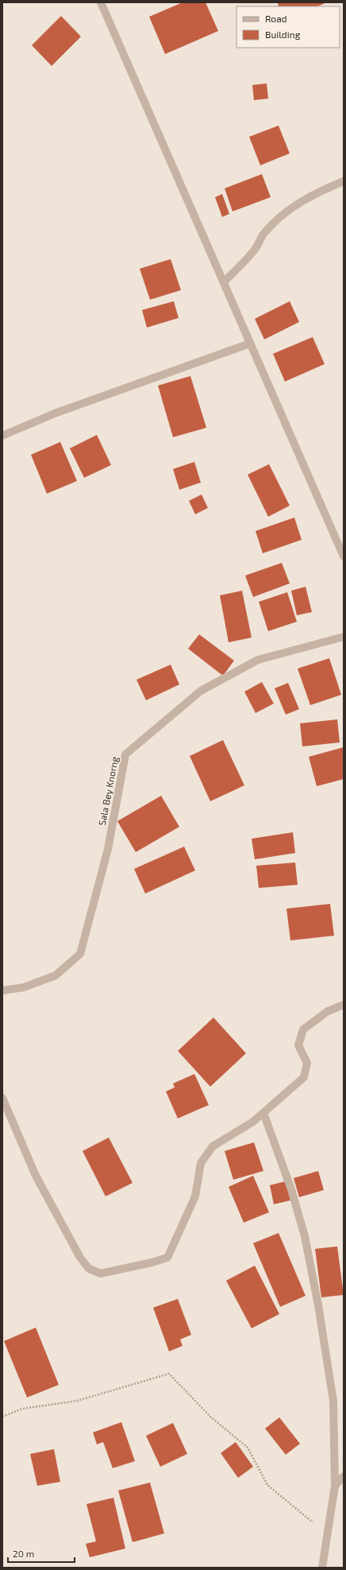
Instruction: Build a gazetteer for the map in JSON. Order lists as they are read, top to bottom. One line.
{"streets":{"street":["Sala Bey Knorng"]},"legend":["Road","Building"],"scale_bar":"20 m"}
